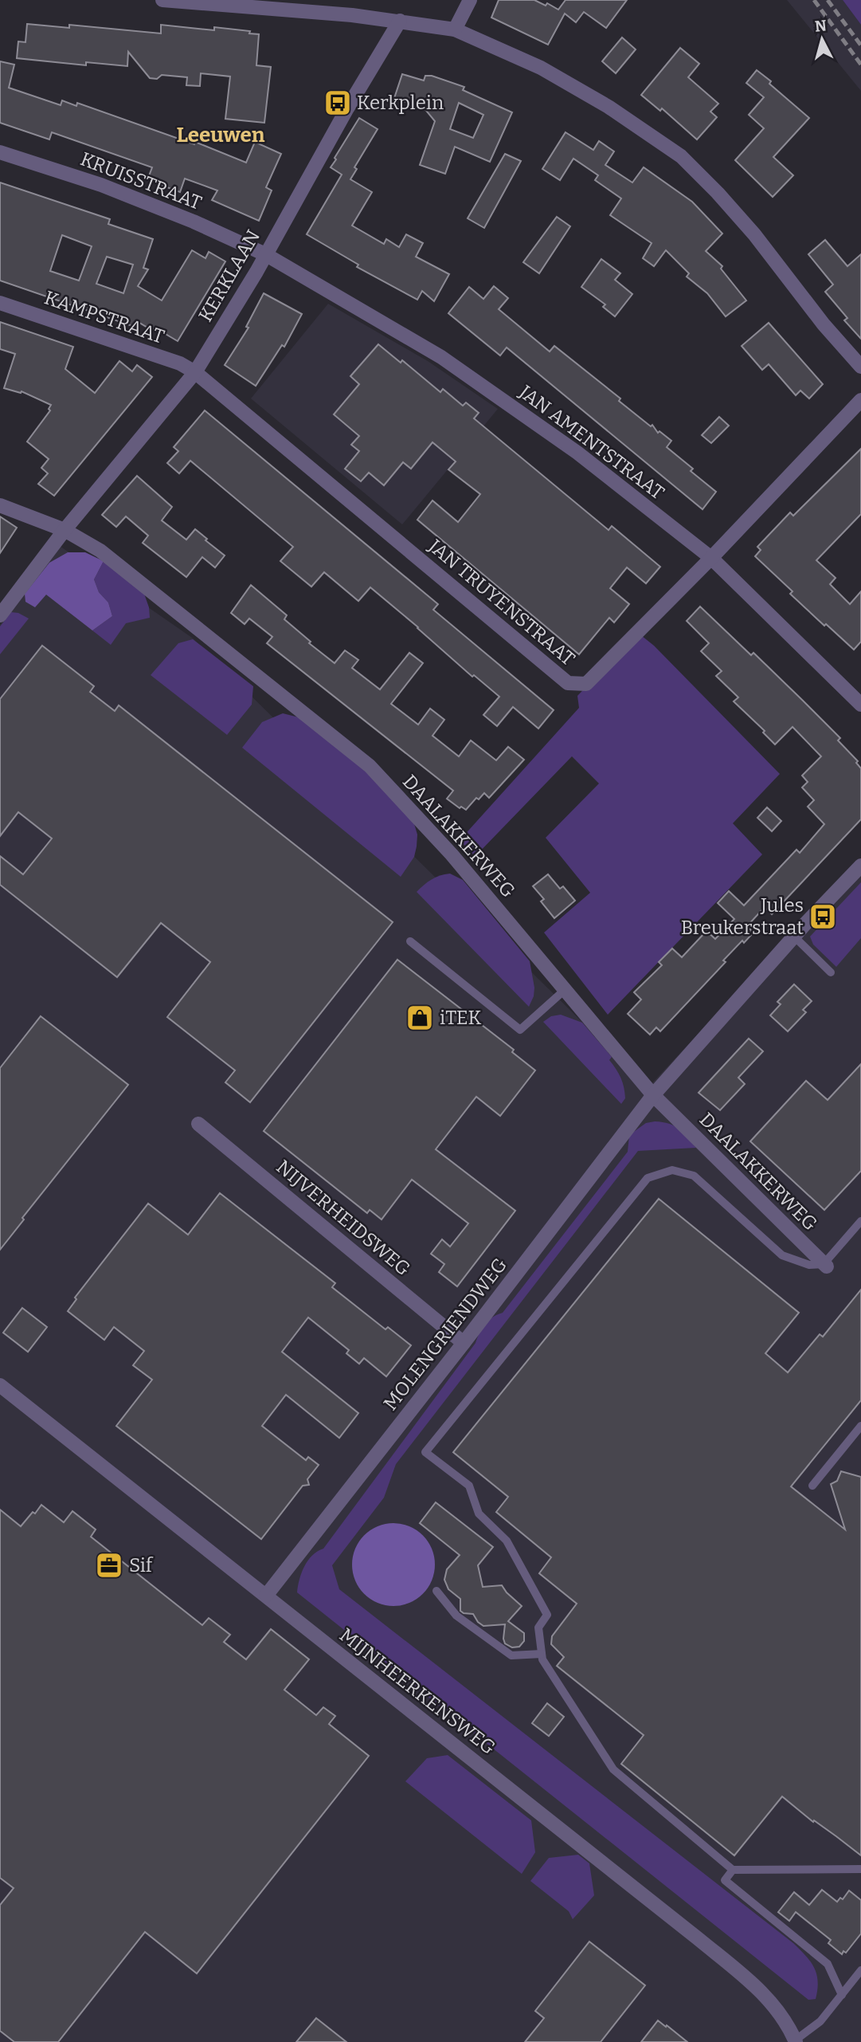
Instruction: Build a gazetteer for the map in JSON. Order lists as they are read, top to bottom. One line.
{"streets":{"street":["KRUISSTRAAT","KERKLAAN","KAMPSTRAAT","JAN AMENTSTRAAT","JAN TRUYENSTRAAT","DAALAKKERWEG","NIJVERHEIDSWEG","MOLENGRIENDWEG","MIJNHEERKENSWEG"]},"crossings":[["KRUISSTRAAT","KERKLAAN"],["KRUISSTRAAT","JAN AMENTSTRAAT"],["KERKLAAN","KAMPSTRAAT"],["KERKLAAN","JAN AMENTSTRAAT"],["KERKLAAN","JAN TRUYENSTRAAT"],["KERKLAAN","DAALAKKERWEG"],["KAMPSTRAAT","JAN TRUYENSTRAAT"],["JAN AMENTSTRAAT","JAN TRUYENSTRAAT"],["DAALAKKERWEG","MOLENGRIENDWEG"],["NIJVERHEIDSWEG","MOLENGRIENDWEG"],["MOLENGRIENDWEG","MIJNHEERKENSWEG"]],"districts":["Leeuwen"],"places":{"bus stop":["Kerkplein","Jules Breukerstraat"],"shop":["iTEK"],"office":["Sif"]},"north":"top"}
